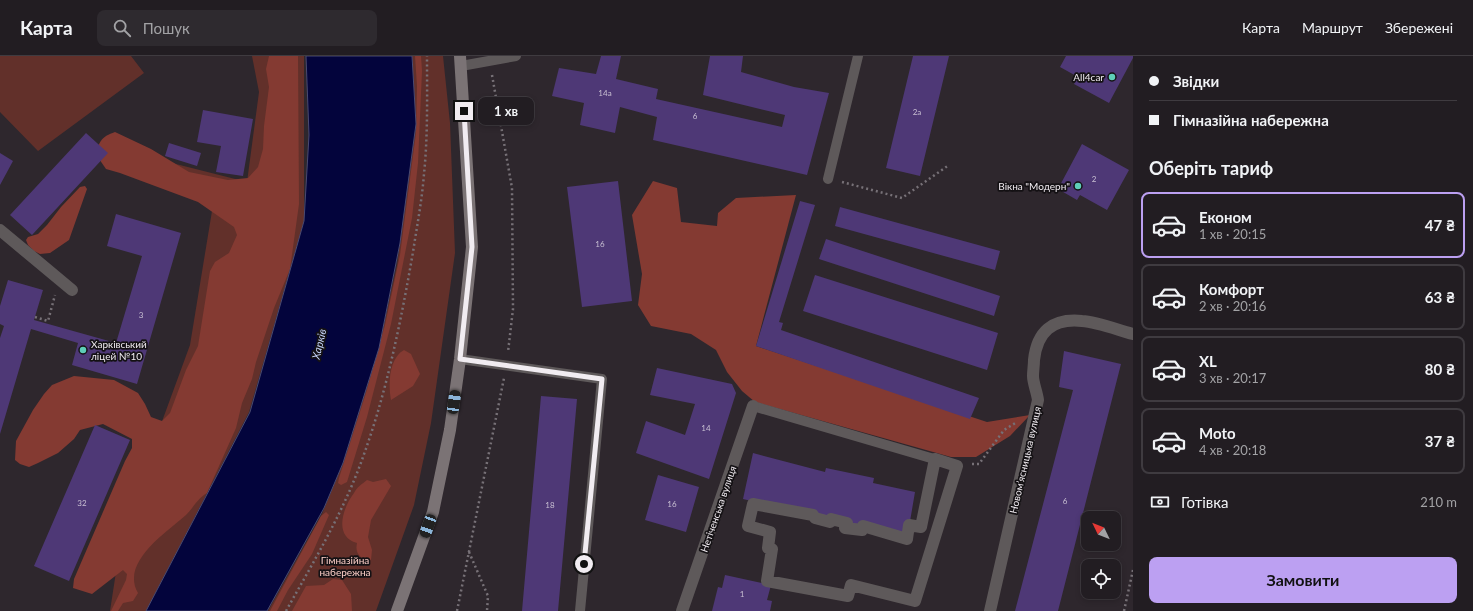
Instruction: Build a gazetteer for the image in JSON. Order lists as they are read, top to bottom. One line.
{"streets":{"street":["Новом’ясницька вулиця","Нетіченська вулиця"]},"water":["Харків"],"parks":["Гімназійна набережна"],"places":["All4car","Вікна \"Модерн\"","Харківський ліцей №10"],"house_numbers":["14а","2а","6","2","16","3","14","6","32","16","18","1"],"north":"top left","page":{"header":"Карта","search":"Пошук","nav":["Карта","Маршрут","Збережені"],"banner":["Звідки","Гімназійна набережна"],"bubble":"1 хв","heading":"Оберіть тариф","list":[{"name":"Економ","note":"1 хв · 20:15","value":"47 ₴"},{"name":"Комфорт","note":"2 хв · 20:16","value":"63 ₴"},{"name":"XL","note":"3 хв · 20:17","value":"80 ₴"},{"name":"Moto","note":"4 хв · 20:18","value":"37 ₴"}],"pay":["Готівка","210 m"],"buttons":"Замовити"}}
